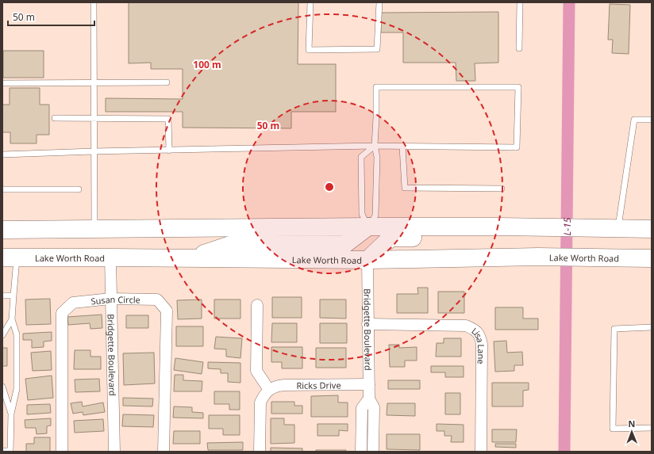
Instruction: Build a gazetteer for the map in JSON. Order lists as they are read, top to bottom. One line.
{"streets":{"main road":["Lake Worth Road"],"street":["Susan Circle","Bridgette Boulevard","Lisa Lane","Ricks Drive"]},"crossings":[["Lake Worth Road","Bridgette Boulevard"],["Susan Circle","Bridgette Boulevard"],["Bridgette Boulevard","Lisa Lane"],["Bridgette Boulevard","Ricks Drive"]],"water":["L-15"],"scale_bar":"50 m","north":"top","rings":["100 m","50 m"]}
